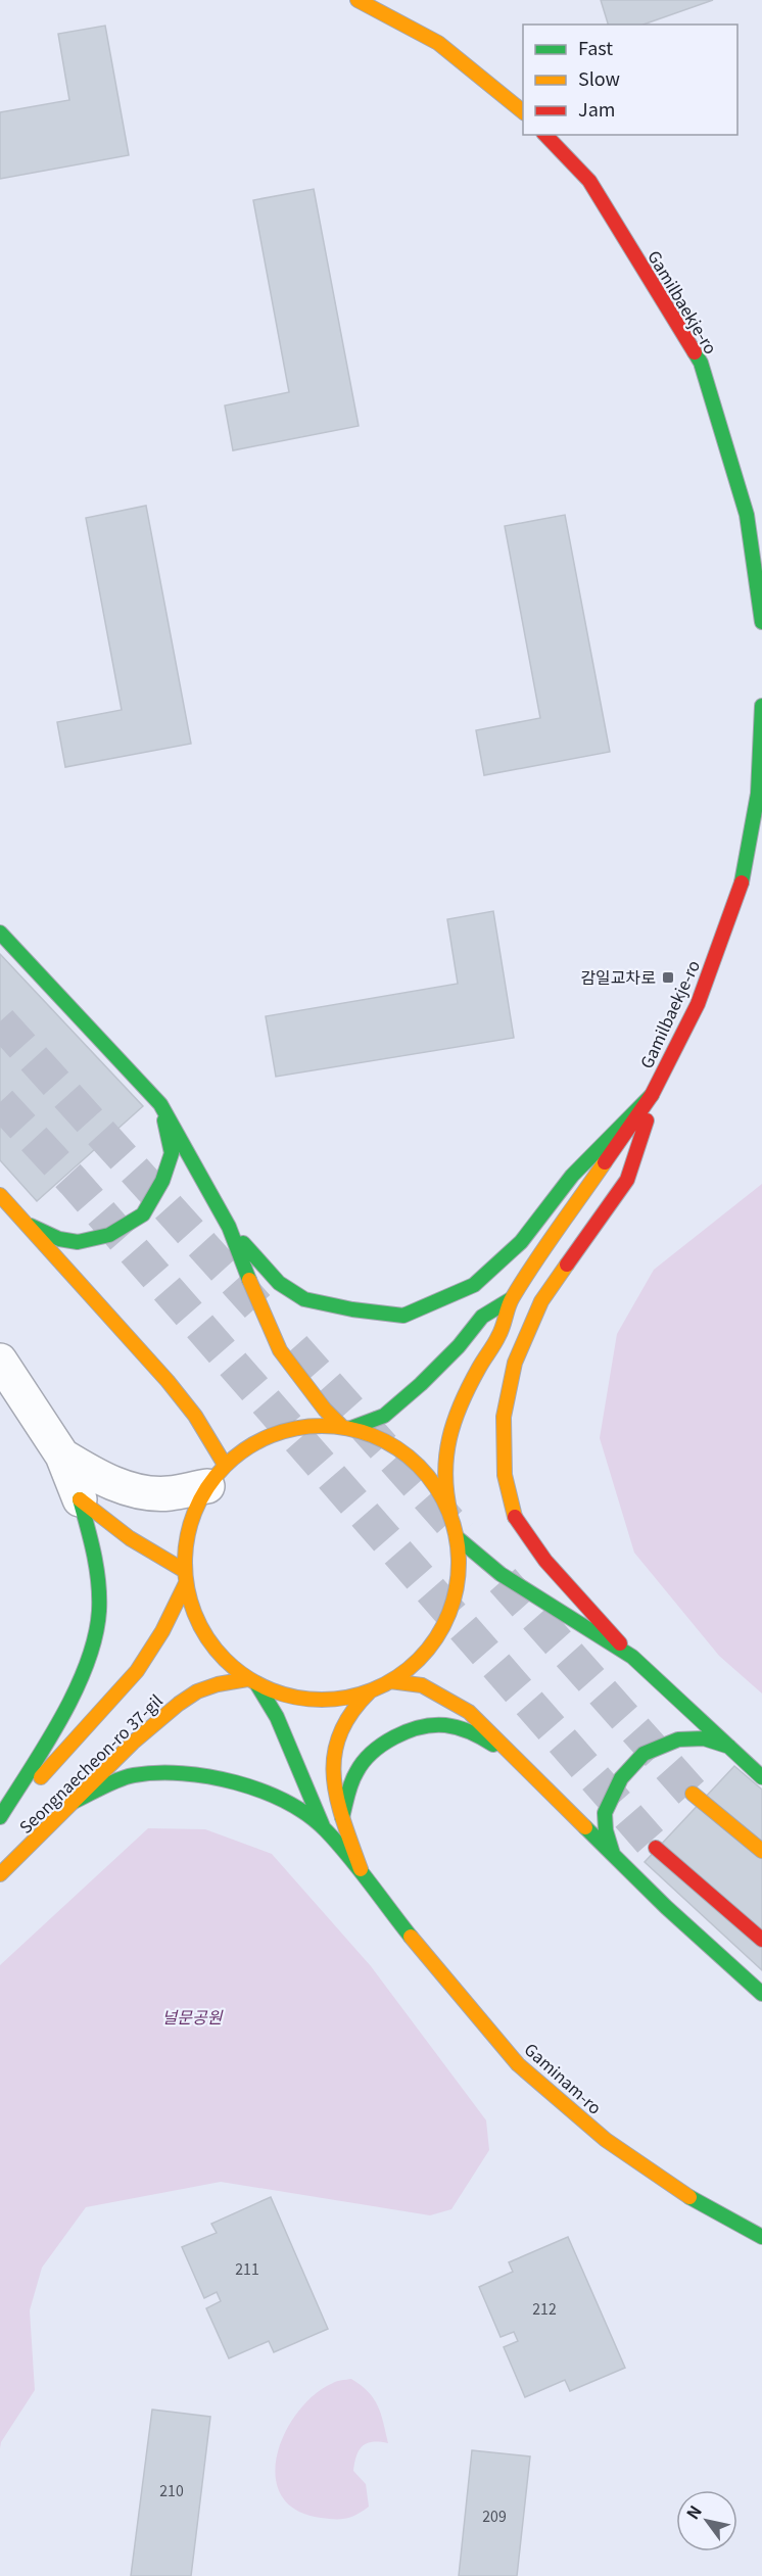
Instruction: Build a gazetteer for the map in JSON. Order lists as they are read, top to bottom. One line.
{"streets":{"main road":["Gamilbaekje-ro","Seongnaecheon-ro 37-gil","Gaminam-ro"]},"parks":["널문공원"],"places":{"transit":["감일교차로"]},"house_numbers":["211","212","210","209"],"legend":["Fast","Slow","Jam"],"north":"top left"}
